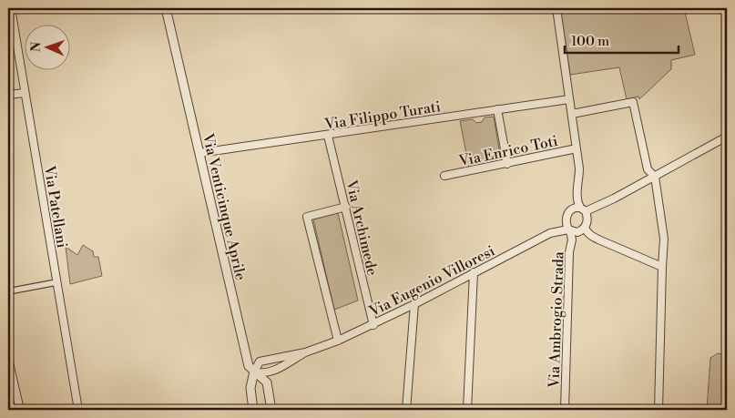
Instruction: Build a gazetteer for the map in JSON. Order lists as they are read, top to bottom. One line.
{"streets":{"street":["Via Filippo Turati","Via Enrico Toti","Via Patellani","Via Venticinque Aprile","Via Archimede","Via Eugenio Villoresi","Via Ambrogio Strada"]},"crossings":[["Via Filippo Turati","Via Venticinque Aprile"],["Via Filippo Turati","Via Archimede"],["Via Venticinque Aprile","Via Eugenio Villoresi"],["Via Archimede","Via Eugenio Villoresi"],["Via Eugenio Villoresi","Via Ambrogio Strada"]],"scale_bar":"100 m","north":"left"}
